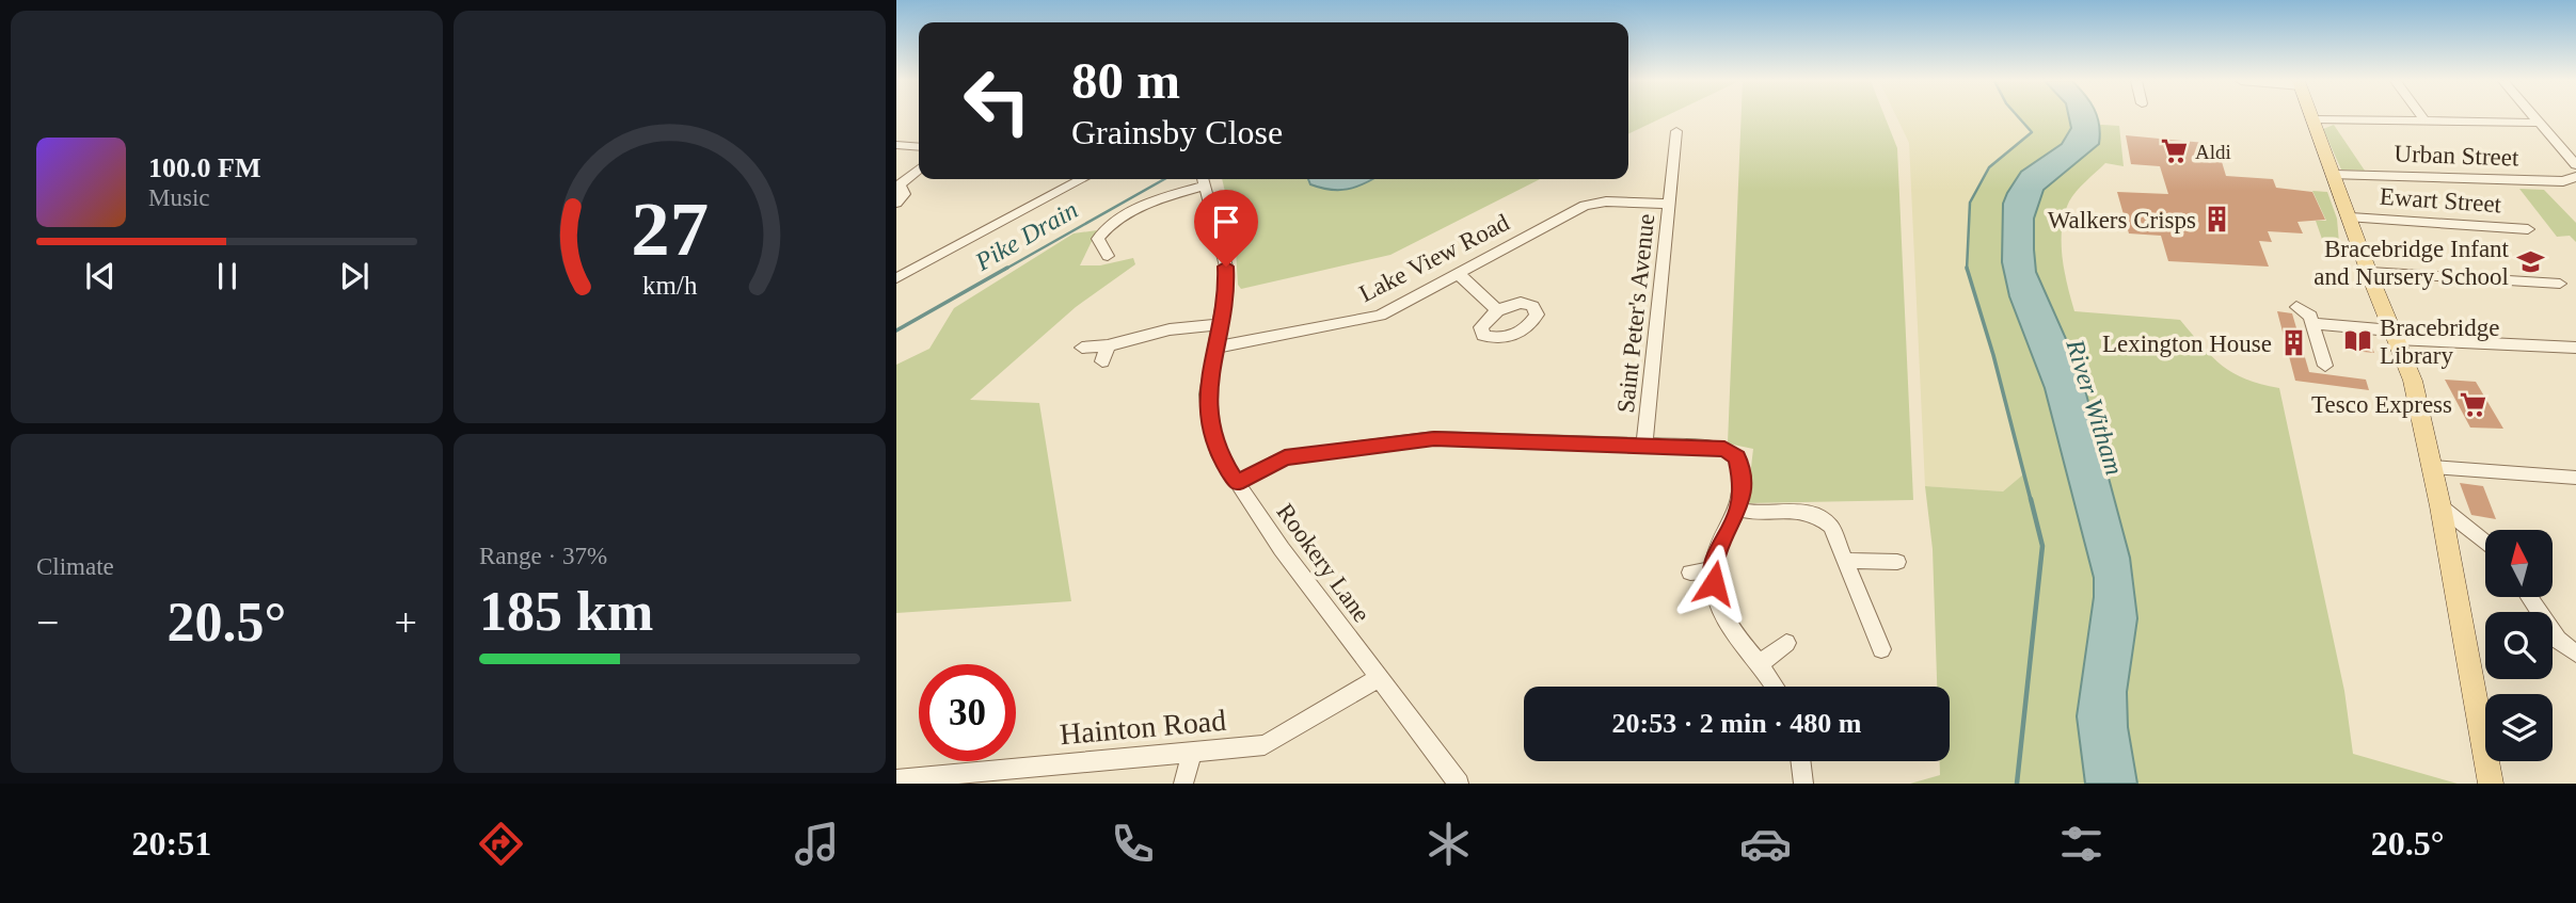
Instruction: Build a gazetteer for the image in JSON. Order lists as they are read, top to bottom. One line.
{"streets":{"street":["Urban Street","Ewart Street","Lake View Road","Saint Peter's Avenue","Rookery Lane","Hainton Road"]},"crossings":[["Lake View Road","Saint Peter's Avenue"],["Lake View Road","Rookery Lane"],["Saint Peter's Avenue","Rookery Lane"],["Rookery Lane","Hainton Road"]],"water":["Pike Drain","River Witham"],"places":{"supermarket":["Aldi","Tesco Express"],"building":["Walkers Crisps","Lexington House"],"school or university":["Bracebridge Infant and Nursery School"],"library":["Bracebridge Library"]},"north":"top","page":{"turn":["80 m","Grainsby Close"],"song":["100.0 FM","Music"],"tile":["Climate",["Range · 37%","185 km"]],"heat":["−","20.5°","+"],"limit":"30","trip":"20:53 · 2 min · 480 m","tabs":["20:51","20.5°"],"gauge":["27","km/h"]}}
